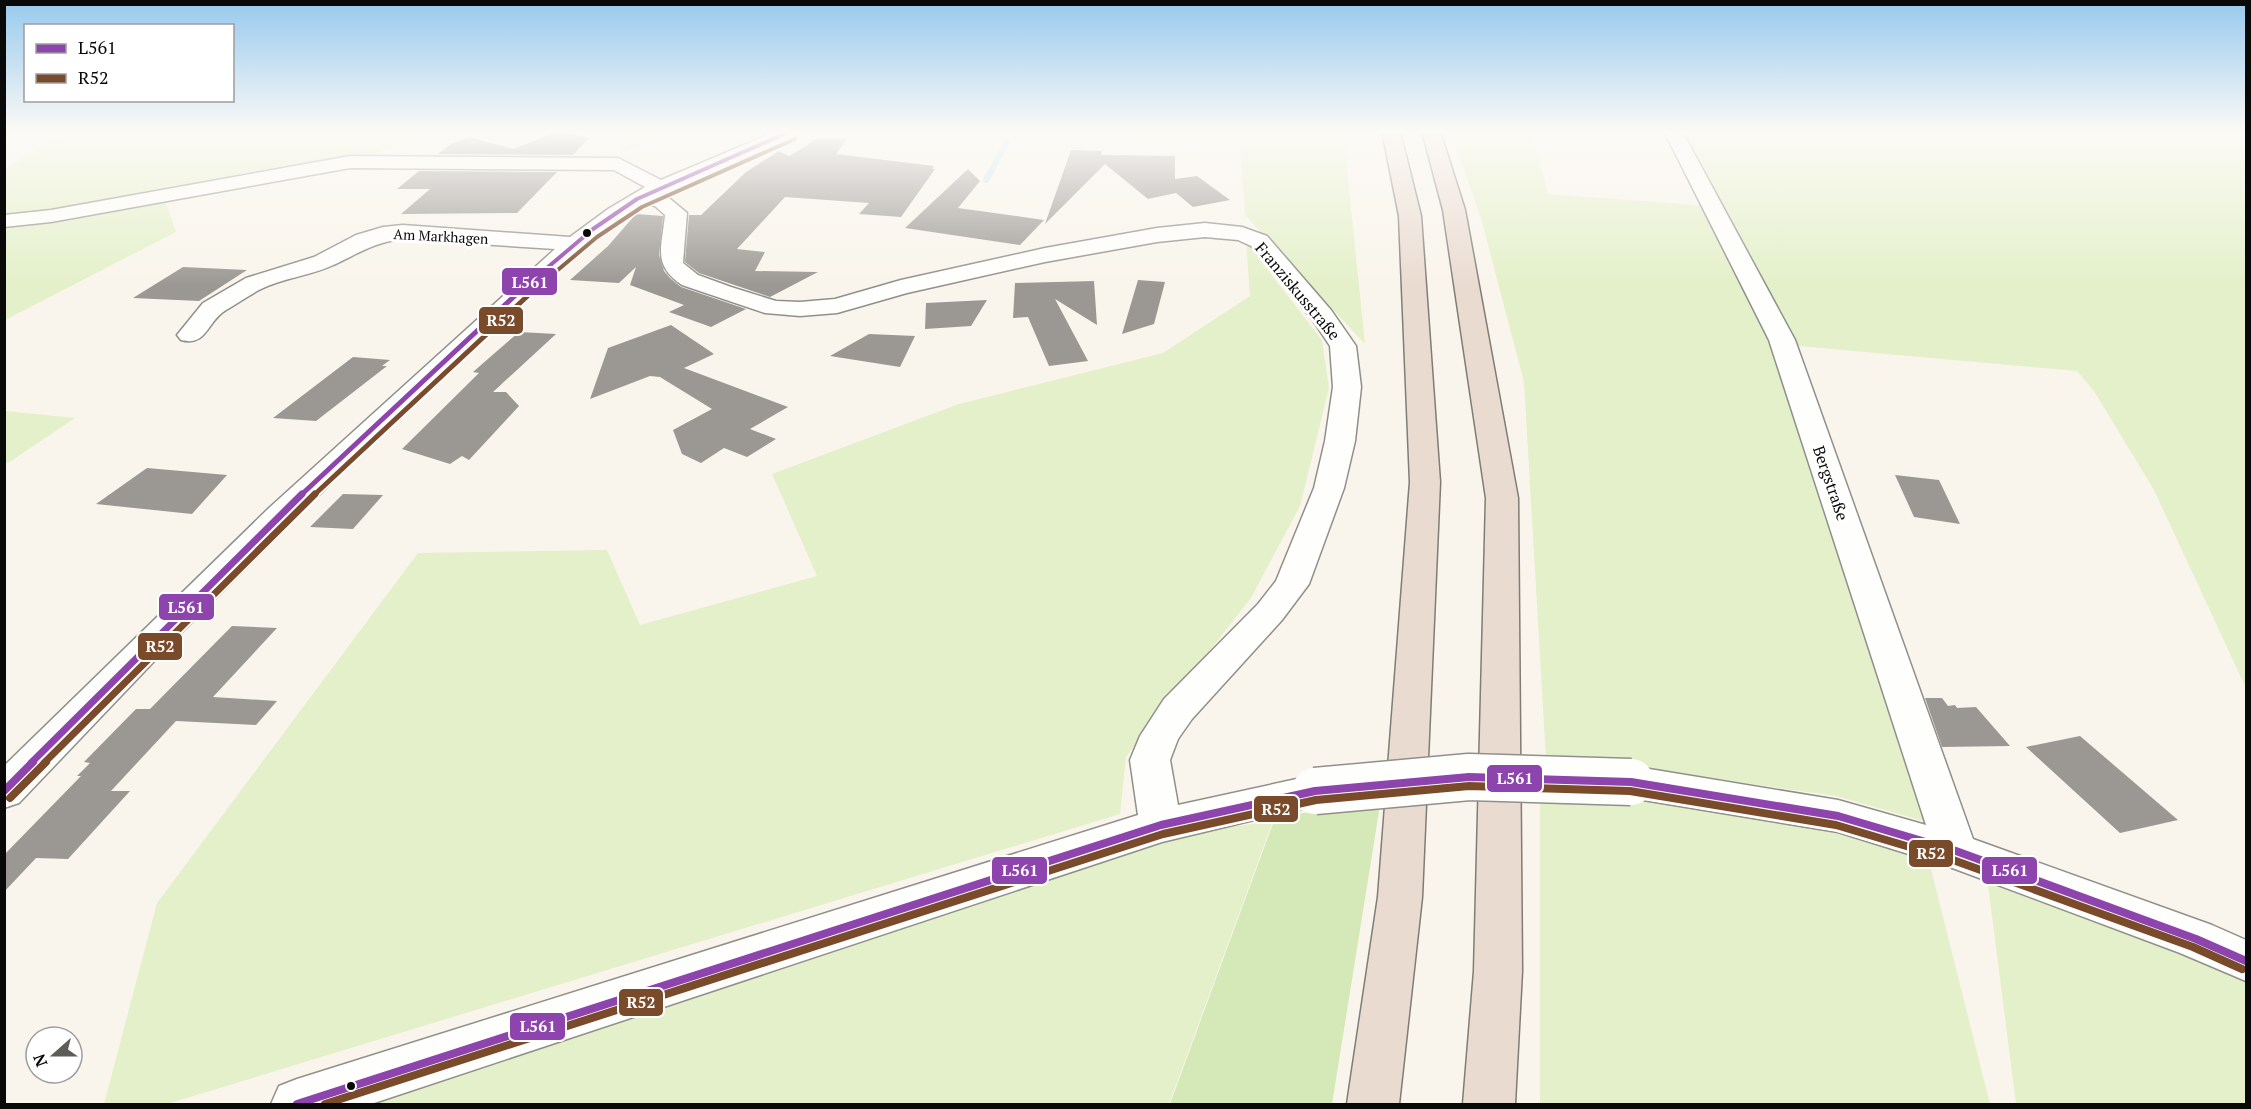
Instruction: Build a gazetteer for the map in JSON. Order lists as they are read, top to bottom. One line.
{"streets":{"street":["Am Markhagen","Franziskusstraße","Bergstraße"]},"lines":["transit line L561","transit line R52"],"legend":["L561","R52"],"north":"left"}
